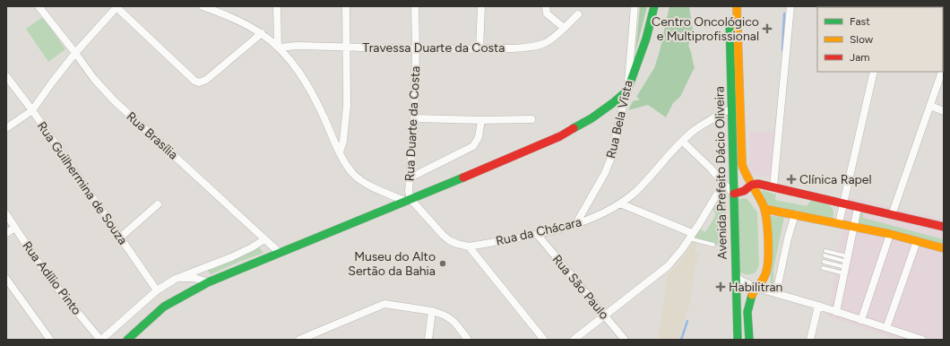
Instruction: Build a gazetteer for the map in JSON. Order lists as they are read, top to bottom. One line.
{"streets":{"main road":["Avenida Prefeito Dácio Oliveira"],"street":["Travessa Duarte da Costa","Rua Bela Vista","Rua Duarte da Costa","Rua Brasília","Rua Guilhermina de Souza","Rua da Chácara","Rua Adílio Pinto","Rua São Paulo"]},"crossings":[["Travessa Duarte da Costa","Rua Duarte da Costa"],["Rua Bela Vista","Rua da Chácara"],["Rua Duarte da Costa","Rua da Chácara"],["Avenida Prefeito Dácio Oliveira","Rua da Chácara"],["Rua da Chácara","Rua São Paulo"]],"places":{"health":["Centro Oncológico e Multiprofissional","Clínica Rapel","Habilitran"],"other":["Museu do Alto Sertão da Bahia"]},"legend":["Fast","Slow","Jam"]}
